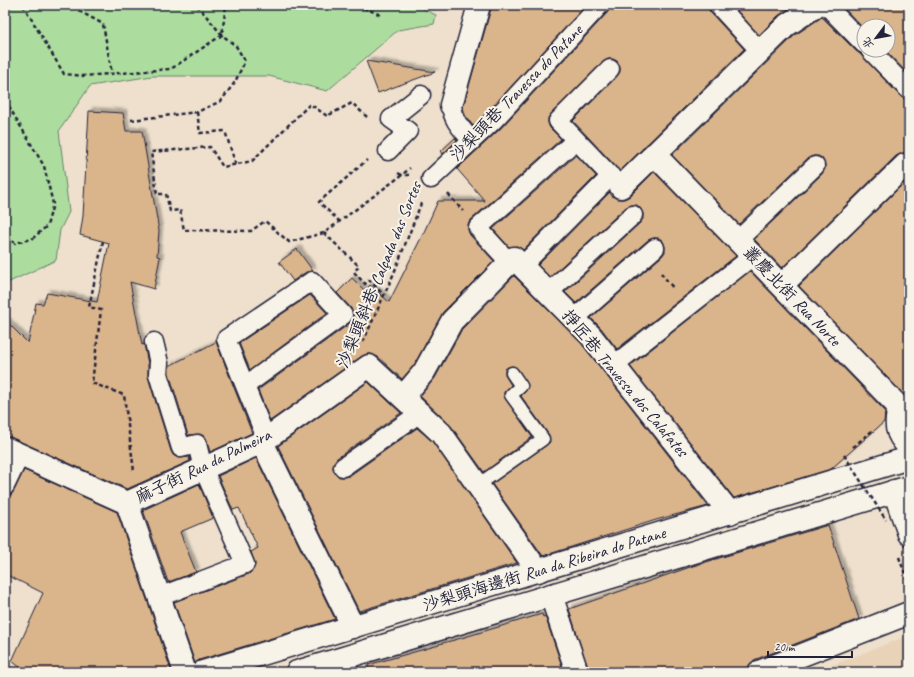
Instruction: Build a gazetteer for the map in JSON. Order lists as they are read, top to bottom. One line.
{"streets":{"street":["沙梨頭巷 Travessa do Patane","叢慶北街 Rua Norte","掙匠巷 Travessa dos Calafates","麻子街 Rua da Palmeira","沙梨頭海邊街 Rua da Ribeira do Patane"],"path":["沙梨頭斜巷 Calçada das Sortes"]},"crossings":[["沙梨頭巷 Travessa do Patane","沙梨頭斜巷 Calçada das Sortes"],["沙梨頭斜巷 Calçada das Sortes","麻子街 Rua da Palmeira"],["掙匠巷 Travessa dos Calafates","沙梨頭海邊街 Rua da Ribeira do Patane"]],"scale_bar":"20 m","north":"bottom left"}
